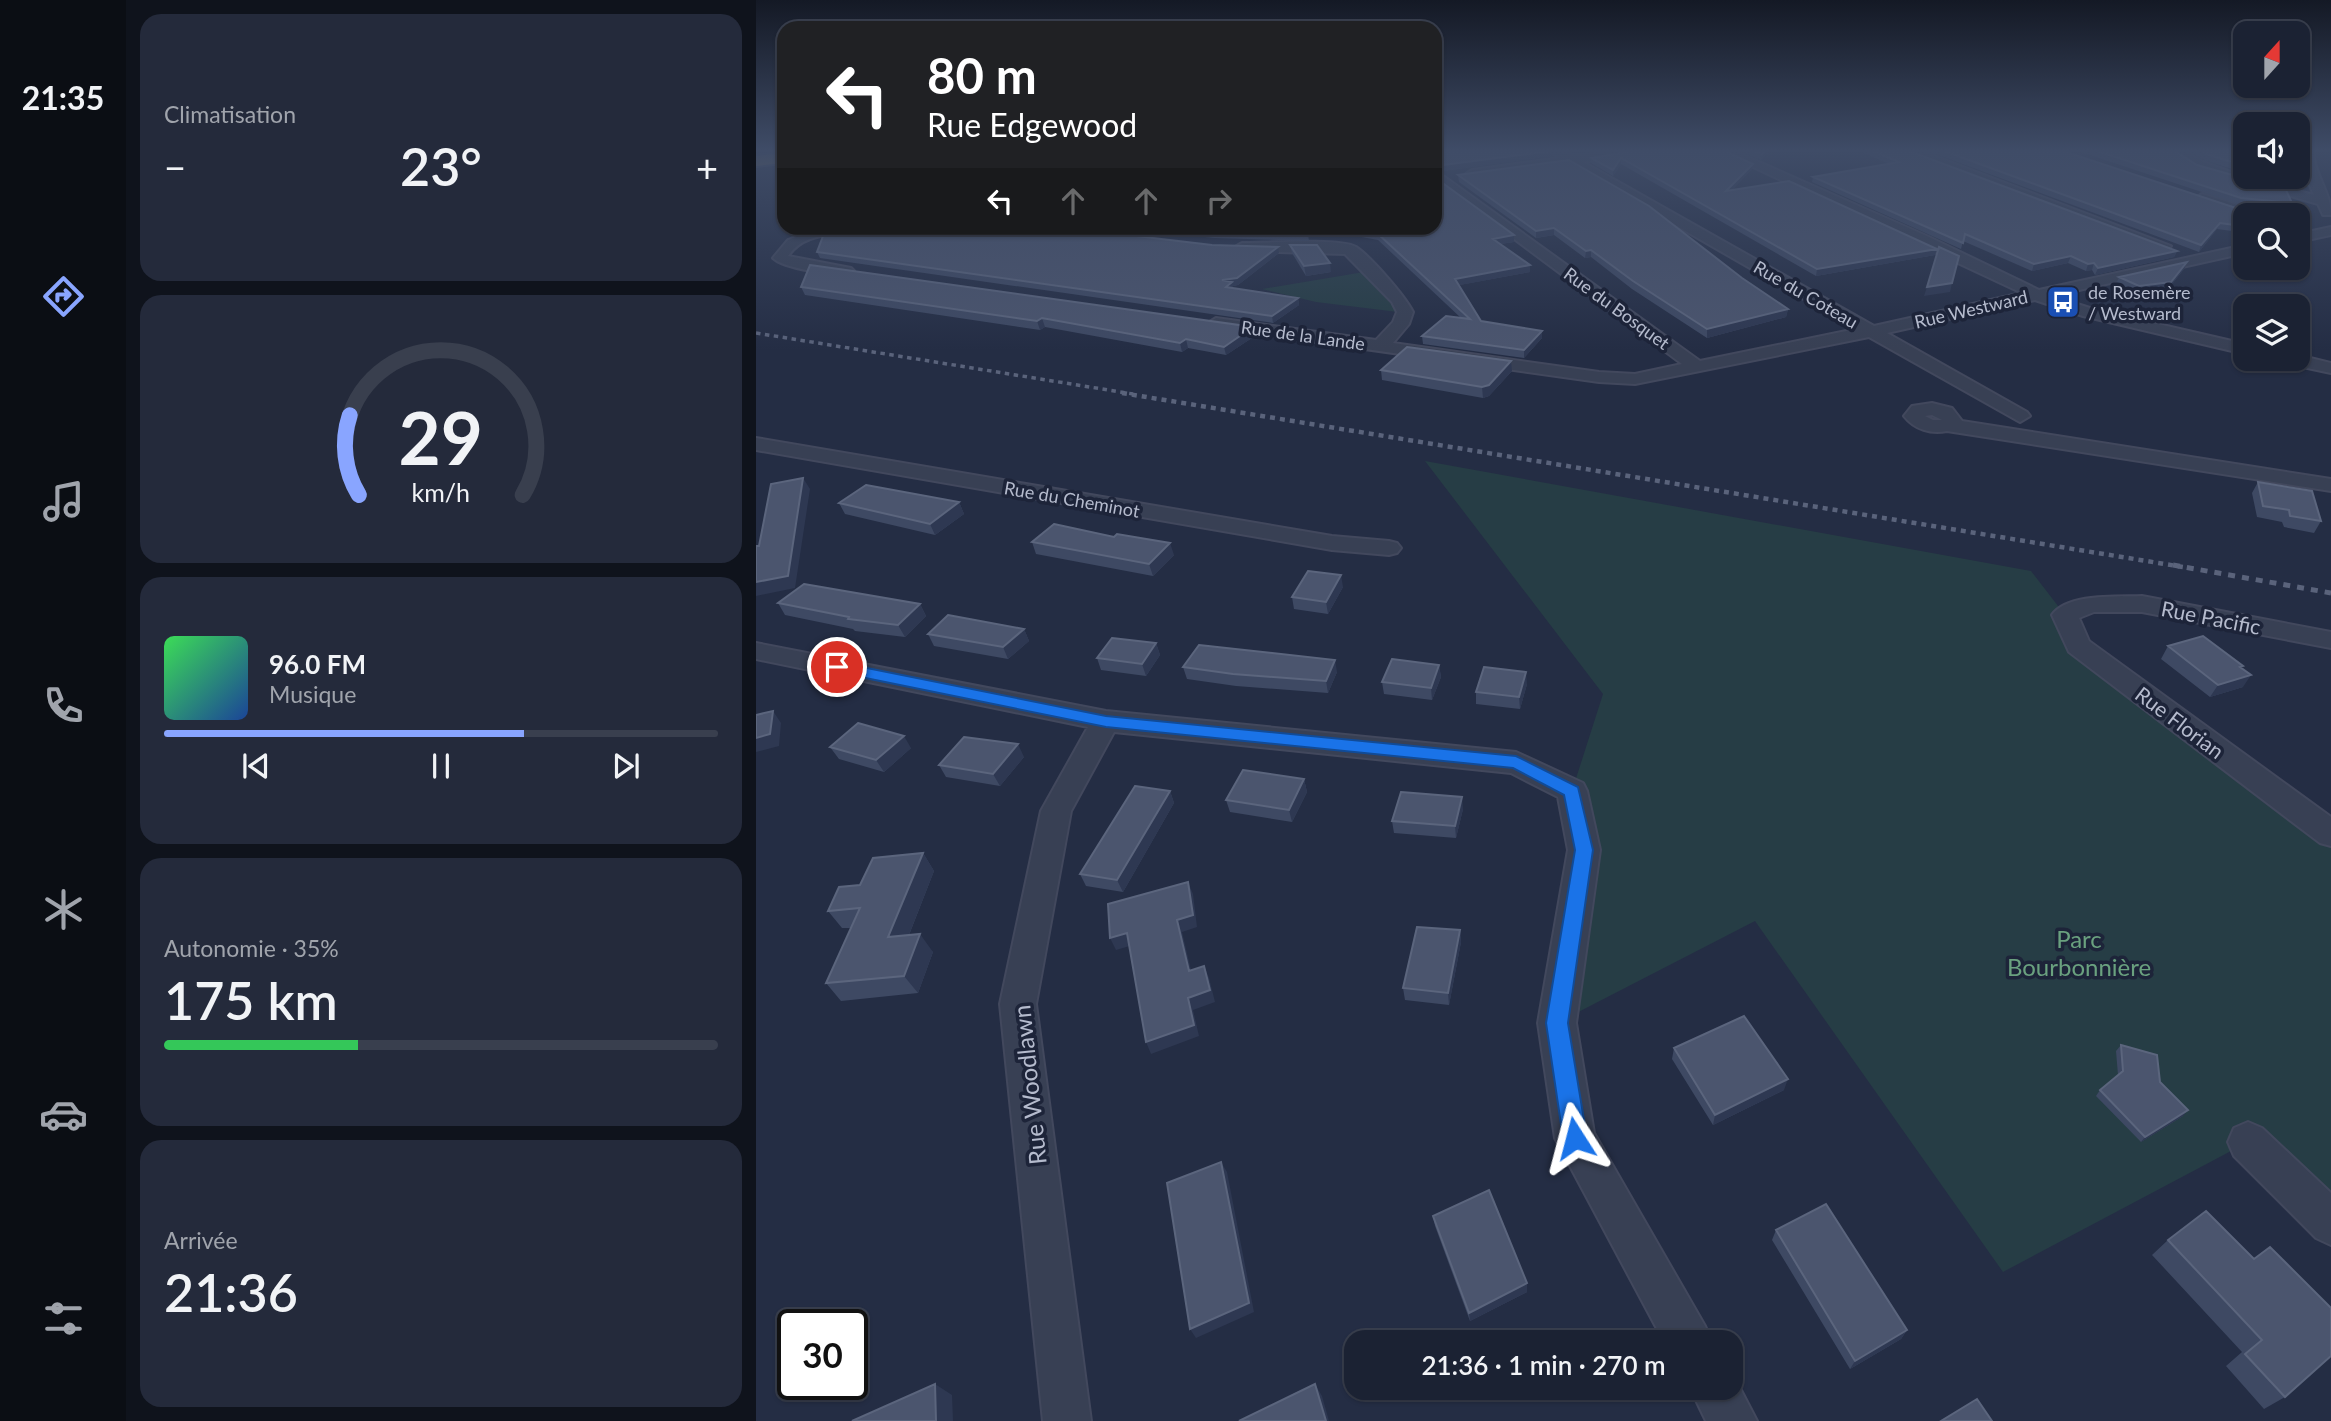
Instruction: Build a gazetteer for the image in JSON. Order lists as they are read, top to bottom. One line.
{"streets":{"street":["Rue du Coteau","Rue du Bosquet","Rue Westward","Rue de la Lande","Rue du Cheminot","Rue Pacific","Rue Florian","Rue Woodlawn"]},"crossings":[["Rue du Coteau","Rue Westward"],["Rue du Bosquet","Rue Westward"],["Rue du Bosquet","Rue de la Lande"],["Rue Westward","Rue de la Lande"],["Rue Pacific","Rue Florian"]],"parks":["Parc Bourbonnière"],"places":{"bus stop":["de Rosemère / Westward"]},"north":"top","page":{"tabs":"21:35","tile":["Climatisation",["Autonomie · 35%","175 km"],["Arrivée","21:36"]],"turn":["80 m","Rue Edgewood"],"heat":["−","23°","+"],"song":["96.0 FM","Musique"],"limit":"30","trip":"21:36 · 1 min · 270 m","gauge":["29","km/h"]}}
